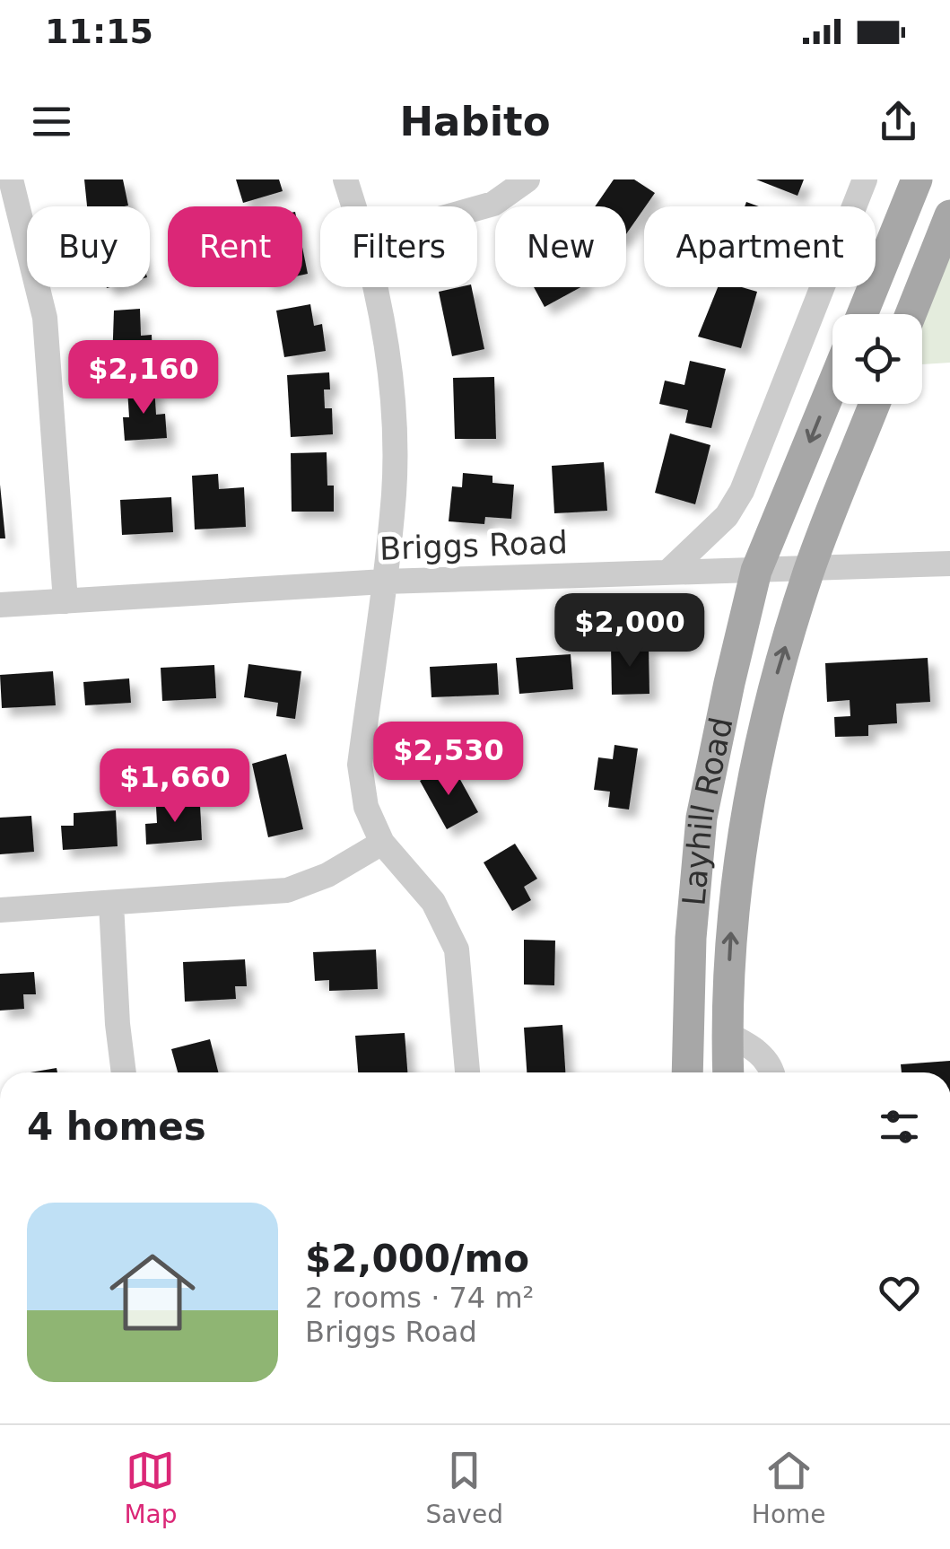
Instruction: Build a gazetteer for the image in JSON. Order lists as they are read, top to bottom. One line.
{"streets":{"main road":["Layhill Road"],"street":["Briggs Road"]},"crossings":[["Briggs Road","Layhill Road"]],"page":{"status":"11:15","header":"Habito","chip":["Buy","Rent","Filters","New","Apartment"],"price":["$2,160","$2,000","$2,530","$1,660"],"heading":"4 homes","list":[{"name":"$2,000/mo","note":"2 rooms · 74 m² · Briggs Road"}],"tabs":["Map","Saved","Home"]}}
